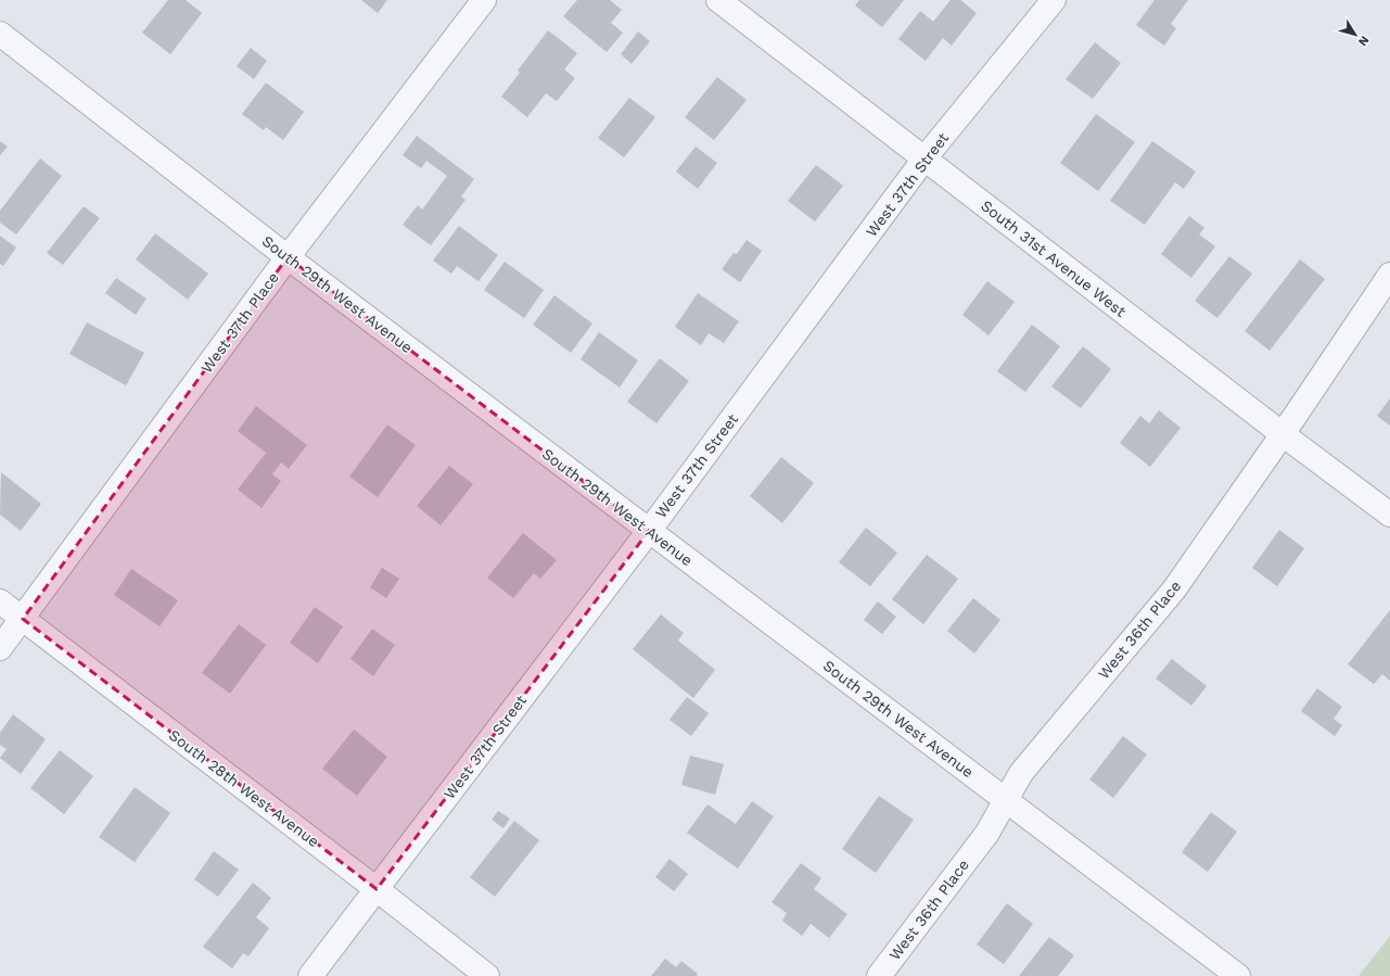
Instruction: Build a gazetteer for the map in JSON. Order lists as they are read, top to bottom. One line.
{"streets":{"street":["West 37th Street","South 31st Avenue West","South 29th West Avenue","West 37th Place","West 36th Place","South 28th West Avenue"]},"crossings":[["West 37th Street","South 31st Avenue West"],["West 37th Street","South 29th West Avenue"],["West 37th Street","South 28th West Avenue"],["South 31st Avenue West","West 36th Place"],["South 29th West Avenue","West 37th Place"],["South 29th West Avenue","West 36th Place"],["West 37th Place","South 28th West Avenue"]],"north":"bottom right"}
